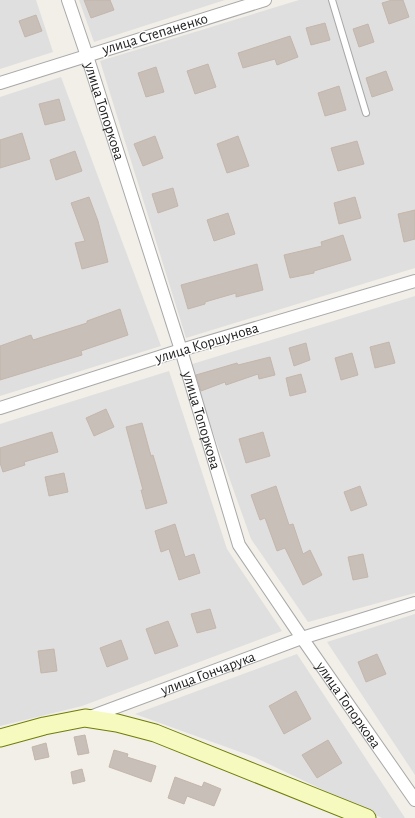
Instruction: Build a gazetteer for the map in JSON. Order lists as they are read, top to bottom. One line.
{"streets":{"street":["улица Степаненко","улица Топоркова","улица Коршунова","улица Гончарука"]},"crossings":[["улица Степаненко","улица Топоркова"],["улица Топоркова","улица Коршунова"],["улица Топоркова","улица Гончарука"]]}
